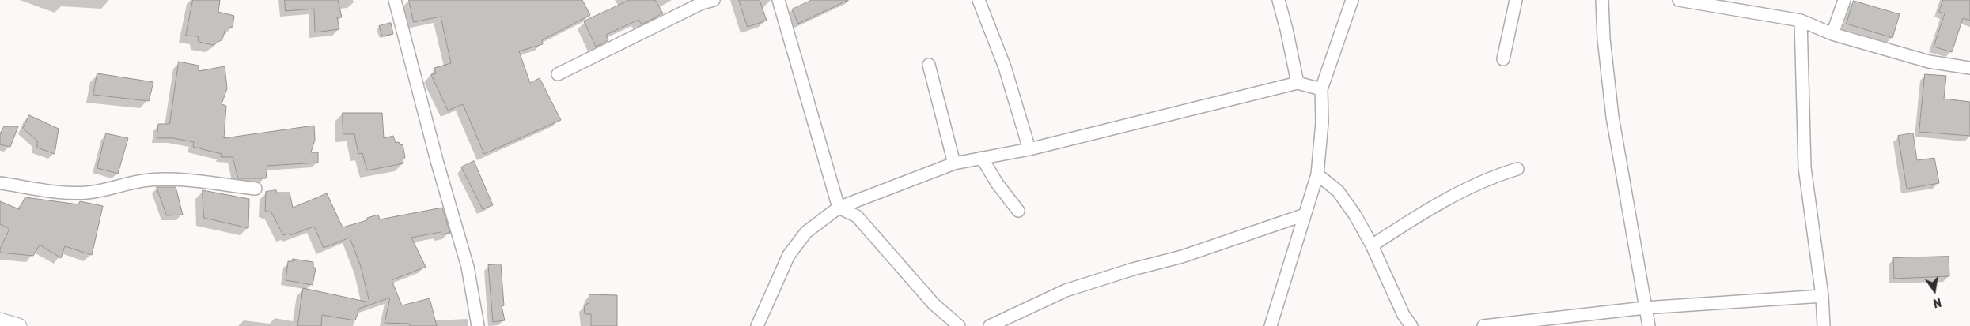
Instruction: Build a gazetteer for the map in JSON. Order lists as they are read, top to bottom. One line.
{"north":"bottom"}
